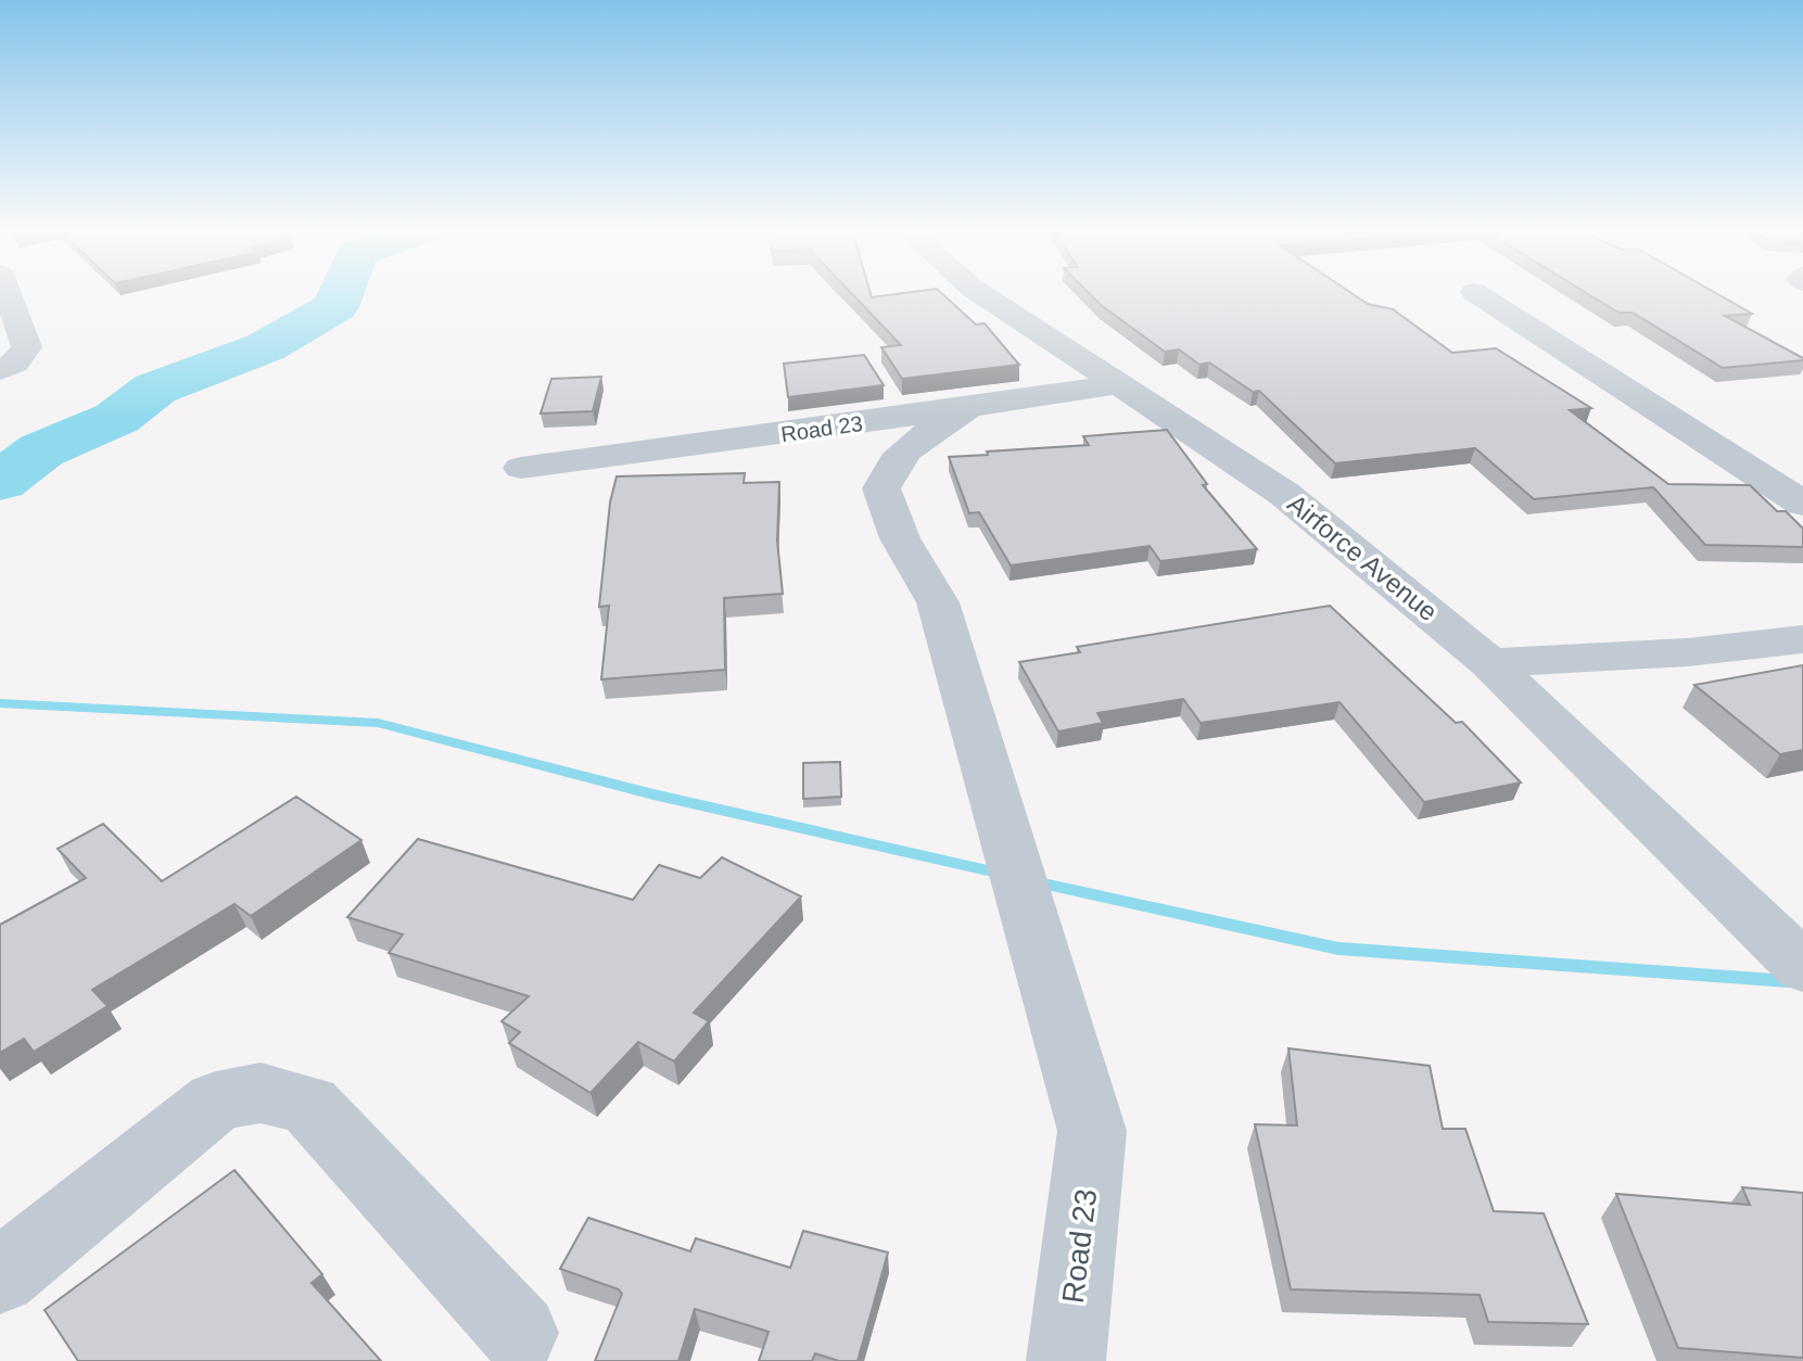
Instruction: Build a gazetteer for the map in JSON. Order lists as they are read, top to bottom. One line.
{"streets":{"street":["Road 23","Airforce Avenue"]},"crossings":[["Road 23","Airforce Avenue"]]}
